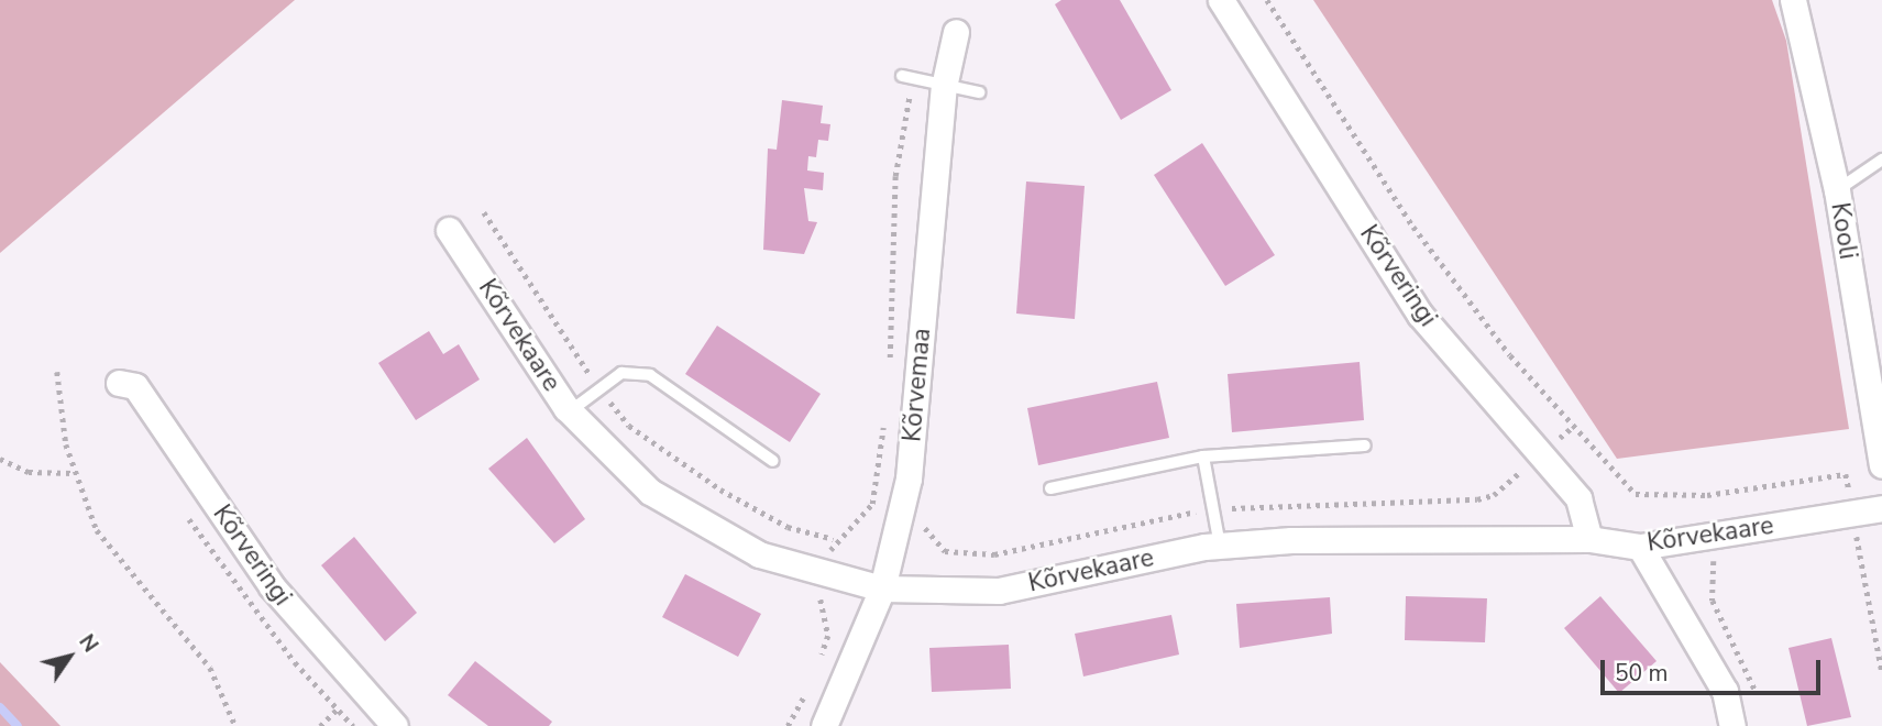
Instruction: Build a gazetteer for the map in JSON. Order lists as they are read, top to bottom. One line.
{"streets":{"street":["Kooli","Kõrveringi","Kõrvekaare","Kõrvemaa"]},"crossings":[["Kõrveringi","Kõrvekaare"],["Kõrvekaare","Kõrvemaa"]],"scale_bar":"50 m","north":"top right"}
